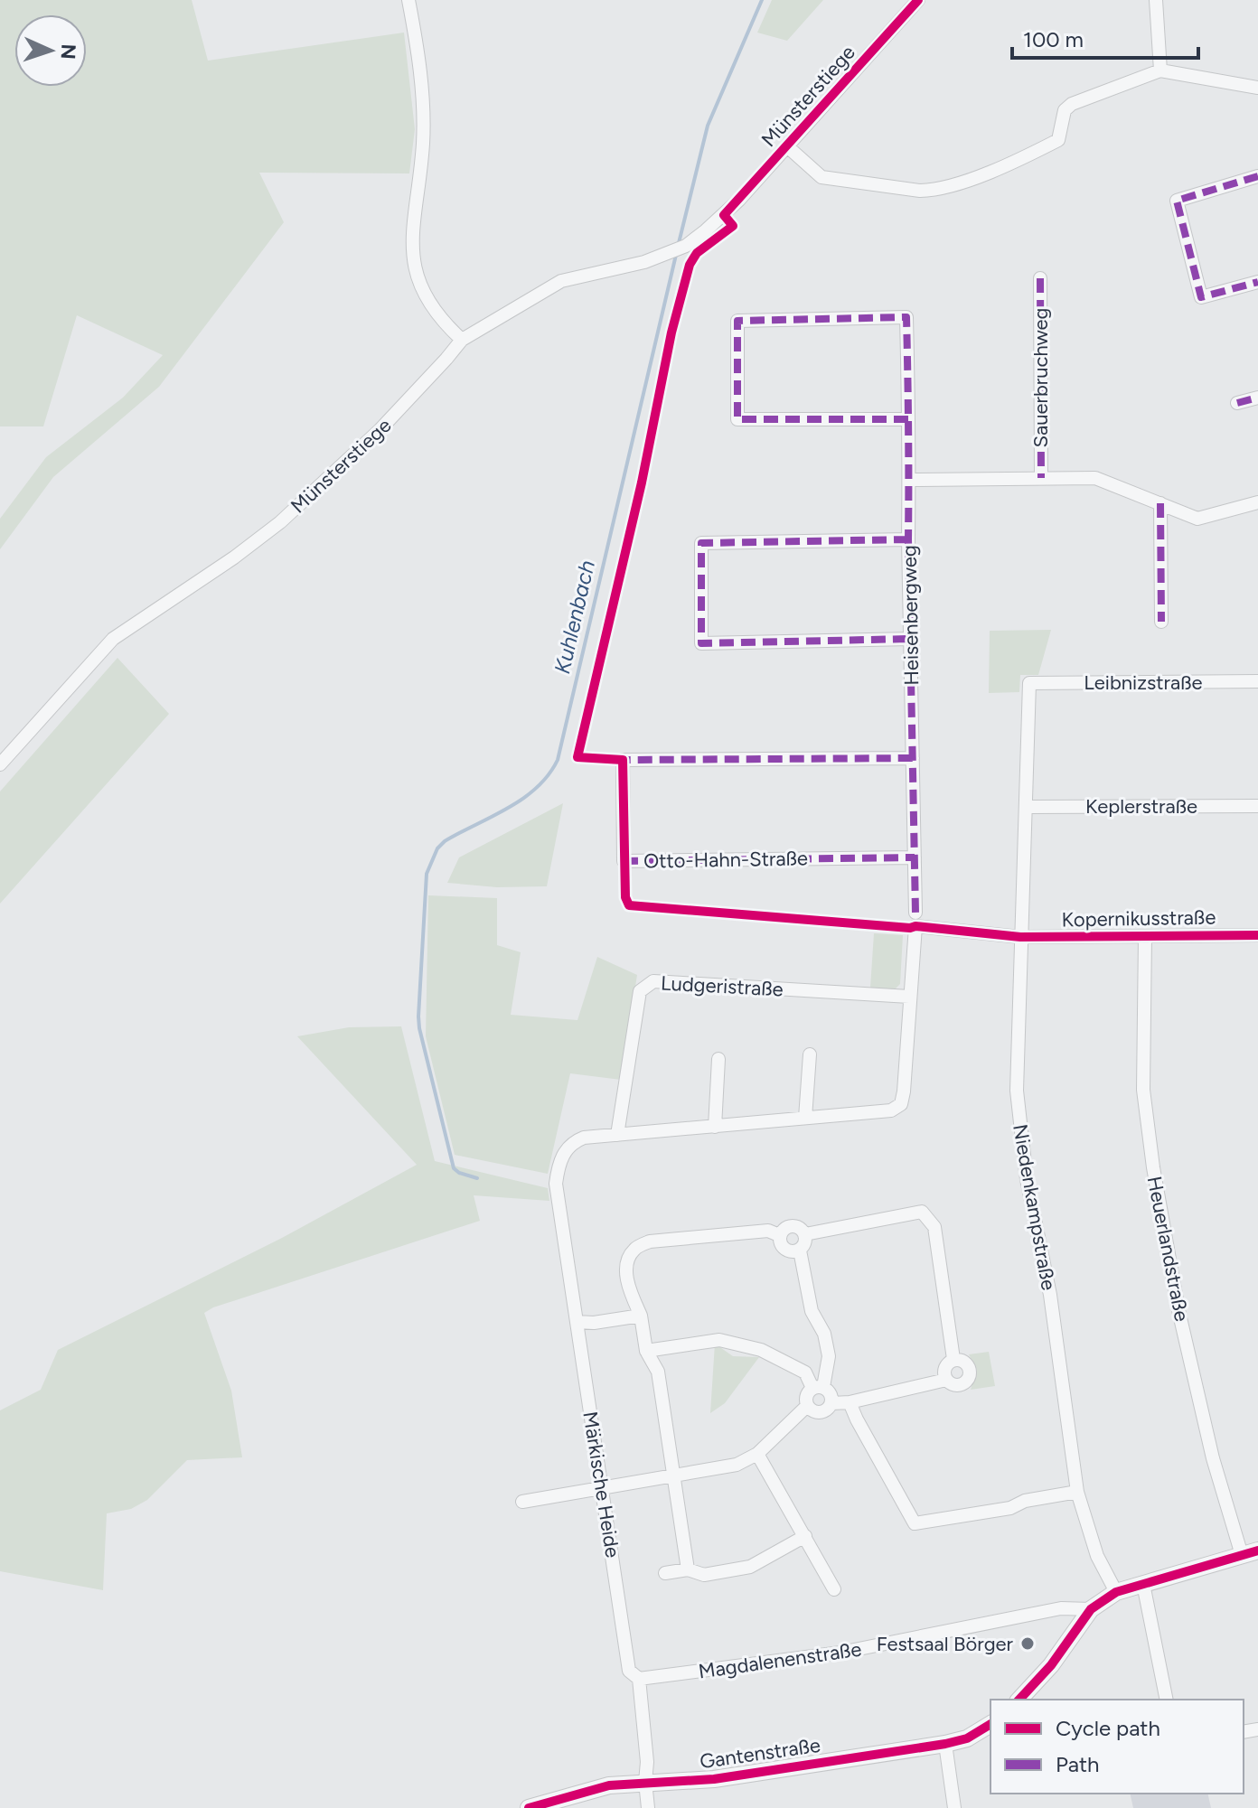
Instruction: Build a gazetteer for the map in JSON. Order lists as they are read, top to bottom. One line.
{"streets":{"street":["Münsterstiege","Sauerbruchweg","Heisenbergweg","Leibnizstraße","Keplerstraße","Otto-Hahn-Straße","Kopernikusstraße","Ludgeristraße","Niedenkampstraße","Heuerlandstraße","Märkische Heide","Magdalenenstraße","Gantenstraße"]},"crossings":[["Heisenbergweg","Otto-Hahn-Straße"],["Leibnizstraße","Niedenkampstraße"],["Keplerstraße","Niedenkampstraße"],["Kopernikusstraße","Niedenkampstraße"],["Kopernikusstraße","Heuerlandstraße"],["Ludgeristraße","Märkische Heide"],["Märkische Heide","Magdalenenstraße"],["Märkische Heide","Gantenstraße"]],"water":["Kuhlenbach"],"places":["Festsaal Börger"],"legend":["Cycle path","Path"],"scale_bar":"100 m","north":"right"}
